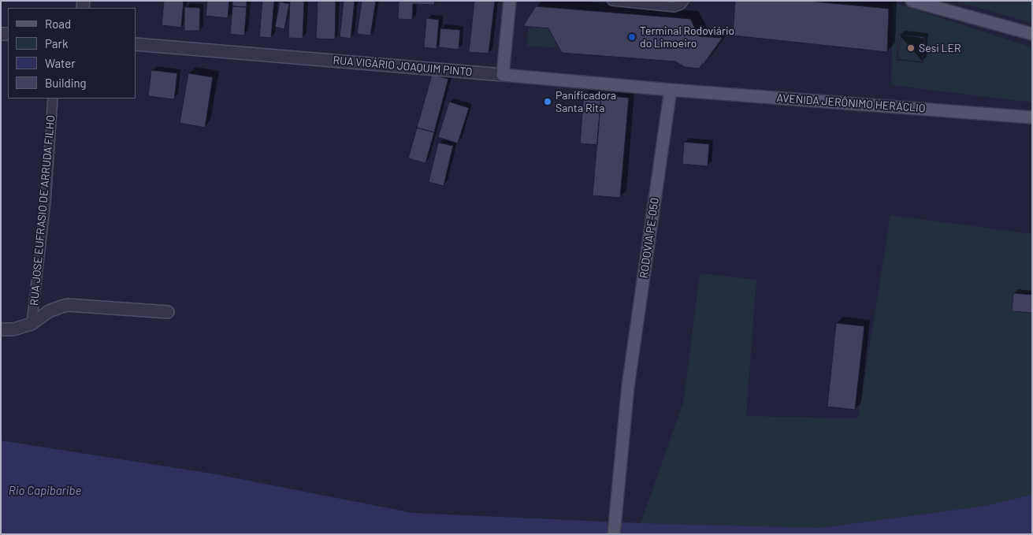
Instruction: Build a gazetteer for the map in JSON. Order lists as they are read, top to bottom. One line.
{"streets":{"main road":["RUA VIGÁRIO JOAQUIM PINTO","AVENIDA JERÔNIMO HERÁCLIO","RODOVIA PE-050"],"lane":["RUA JOSE EUFRASIO DE ARRUDA FILHO"]},"crossings":[["RUA VIGÁRIO JOAQUIM PINTO","AVENIDA JERÔNIMO HERÁCLIO"],["RUA VIGÁRIO JOAQUIM PINTO","RODOVIA PE-050"],["AVENIDA JERÔNIMO HERÁCLIO","RODOVIA PE-050"]],"water":["Rio Capibaribe"],"places":["Terminal Rodoviário do Limoeiro","Sesi LER","Panificadora Santa Rita"],"legend":["Road","Park","Water","Building"]}
